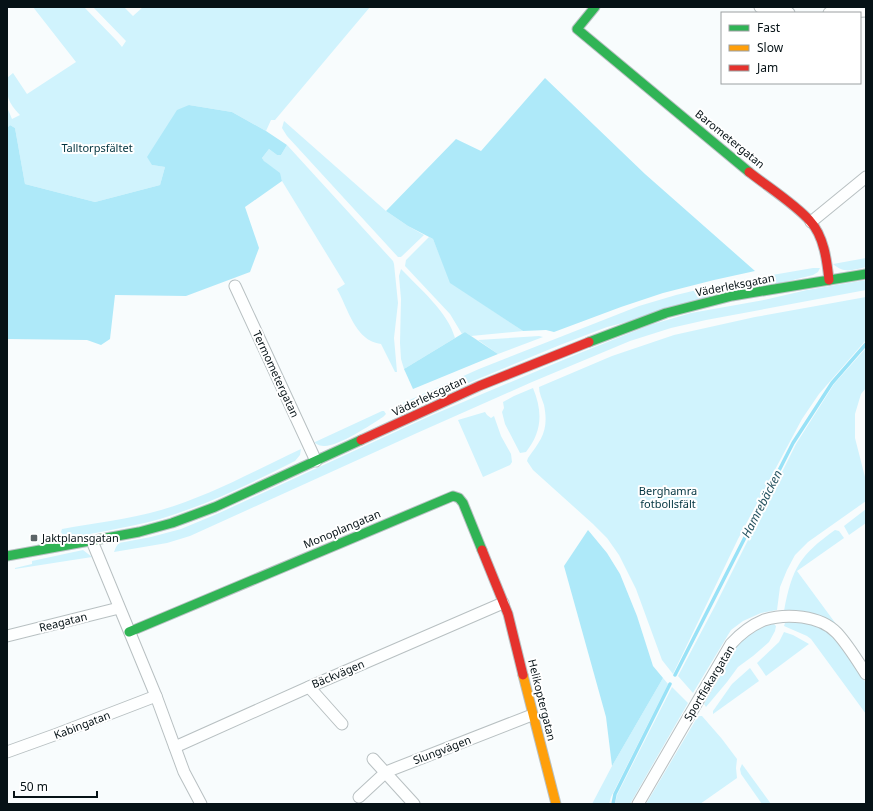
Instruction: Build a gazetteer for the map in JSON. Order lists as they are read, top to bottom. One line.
{"streets":{"street":["Barometergatan","Väderleksgatan","Termometergatan","Monoplangatan","Reagatan","Bäckvägen","Sportfiskargatan","Helikoptergatan","Kabingatan","Slungvägen"]},"crossings":[["Barometergatan","Väderleksgatan"],["Väderleksgatan","Termometergatan"],["Monoplangatan","Bäckvägen"],["Monoplangatan","Helikoptergatan"],["Bäckvägen","Helikoptergatan"],["Helikoptergatan","Slungvägen"]],"water":["Hamrebäcken"],"parks":["Talltorpsfältet","Berghamra fotbollsfält"],"places":{"transit":["Jaktplansgatan"]},"legend":["Fast","Slow","Jam"],"scale_bar":"50 m"}
